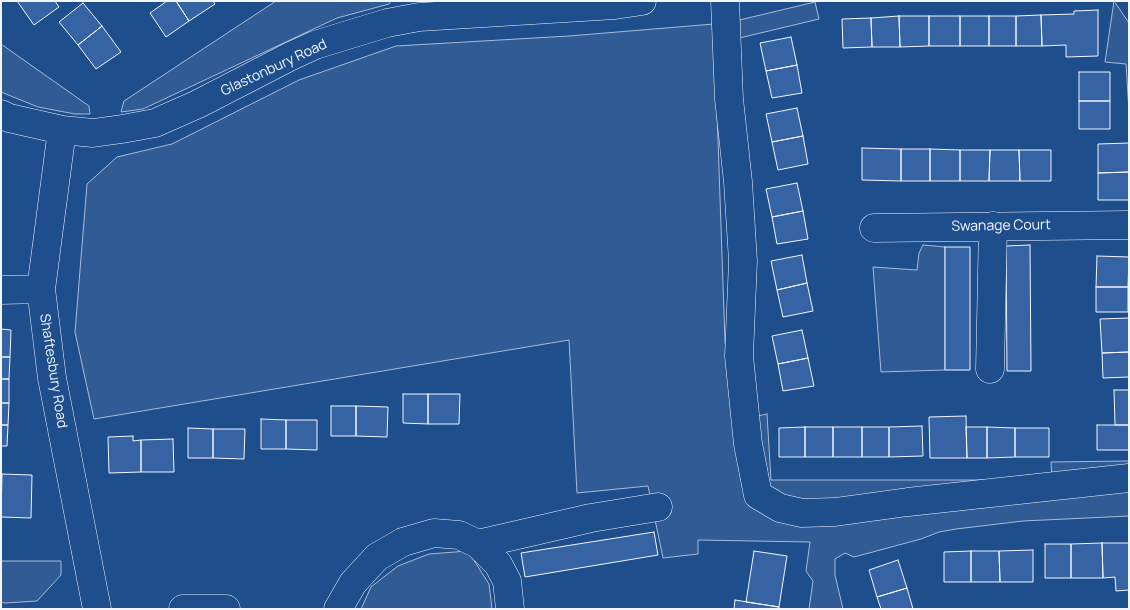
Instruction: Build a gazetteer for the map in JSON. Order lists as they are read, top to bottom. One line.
{"streets":{"street":["Glastonbury Road","Swanage Court","Shaftesbury Road"]},"crossings":[["Glastonbury Road","Shaftesbury Road"]]}
